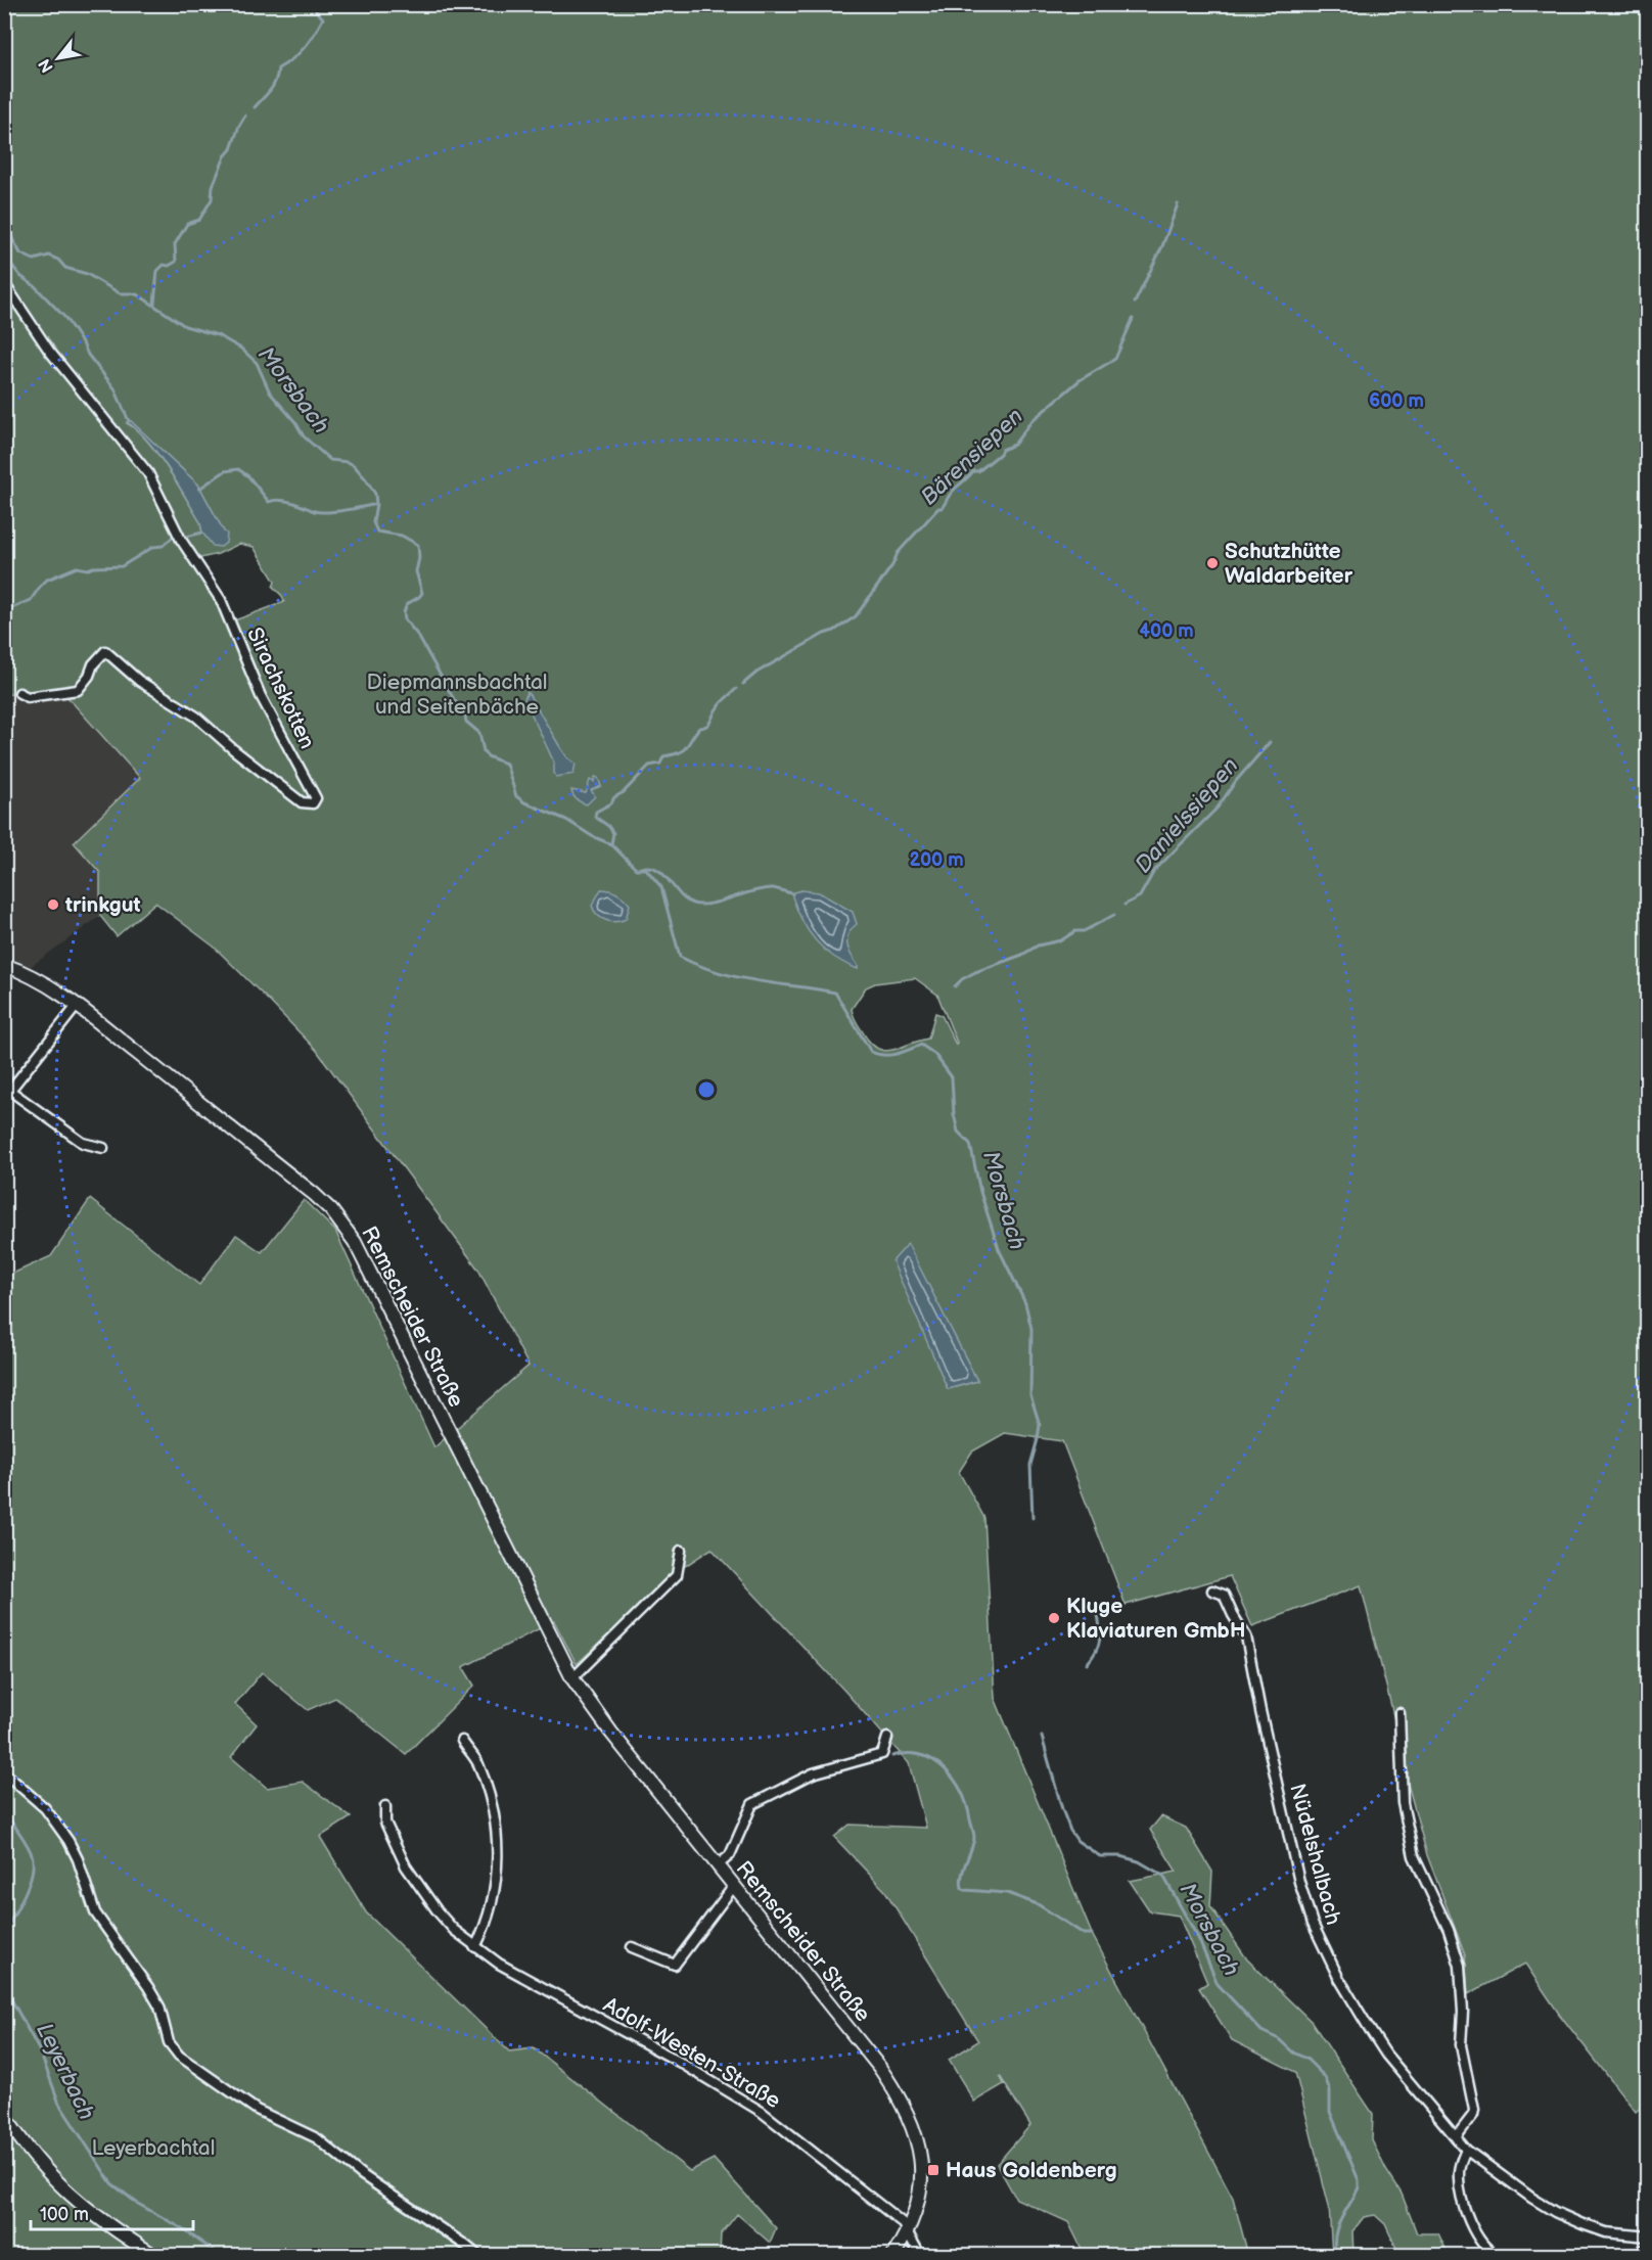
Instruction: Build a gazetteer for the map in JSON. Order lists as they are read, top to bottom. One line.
{"streets":{"main road":["Remscheider Straße"],"street":["Sirachskotten","Nüdelshalbach","Adolf-Westen-Straße"]},"crossings":[["Remscheider Straße","Adolf-Westen-Straße"]],"water":["Morsbach","Bärensiepen","Danielssiepen","Leyerbach"],"parks":["Diepmannsbachtal und Seitenbäche","Leyerbachtal"],"places":{"other":["Schutzhütte Waldarbeiter","trinkgut","Kluge Klaviaturen GmbH"],"transit":["Haus Goldenberg"]},"scale_bar":"100 m","north":"bottom left","rings":["600 m","400 m","200 m"]}
